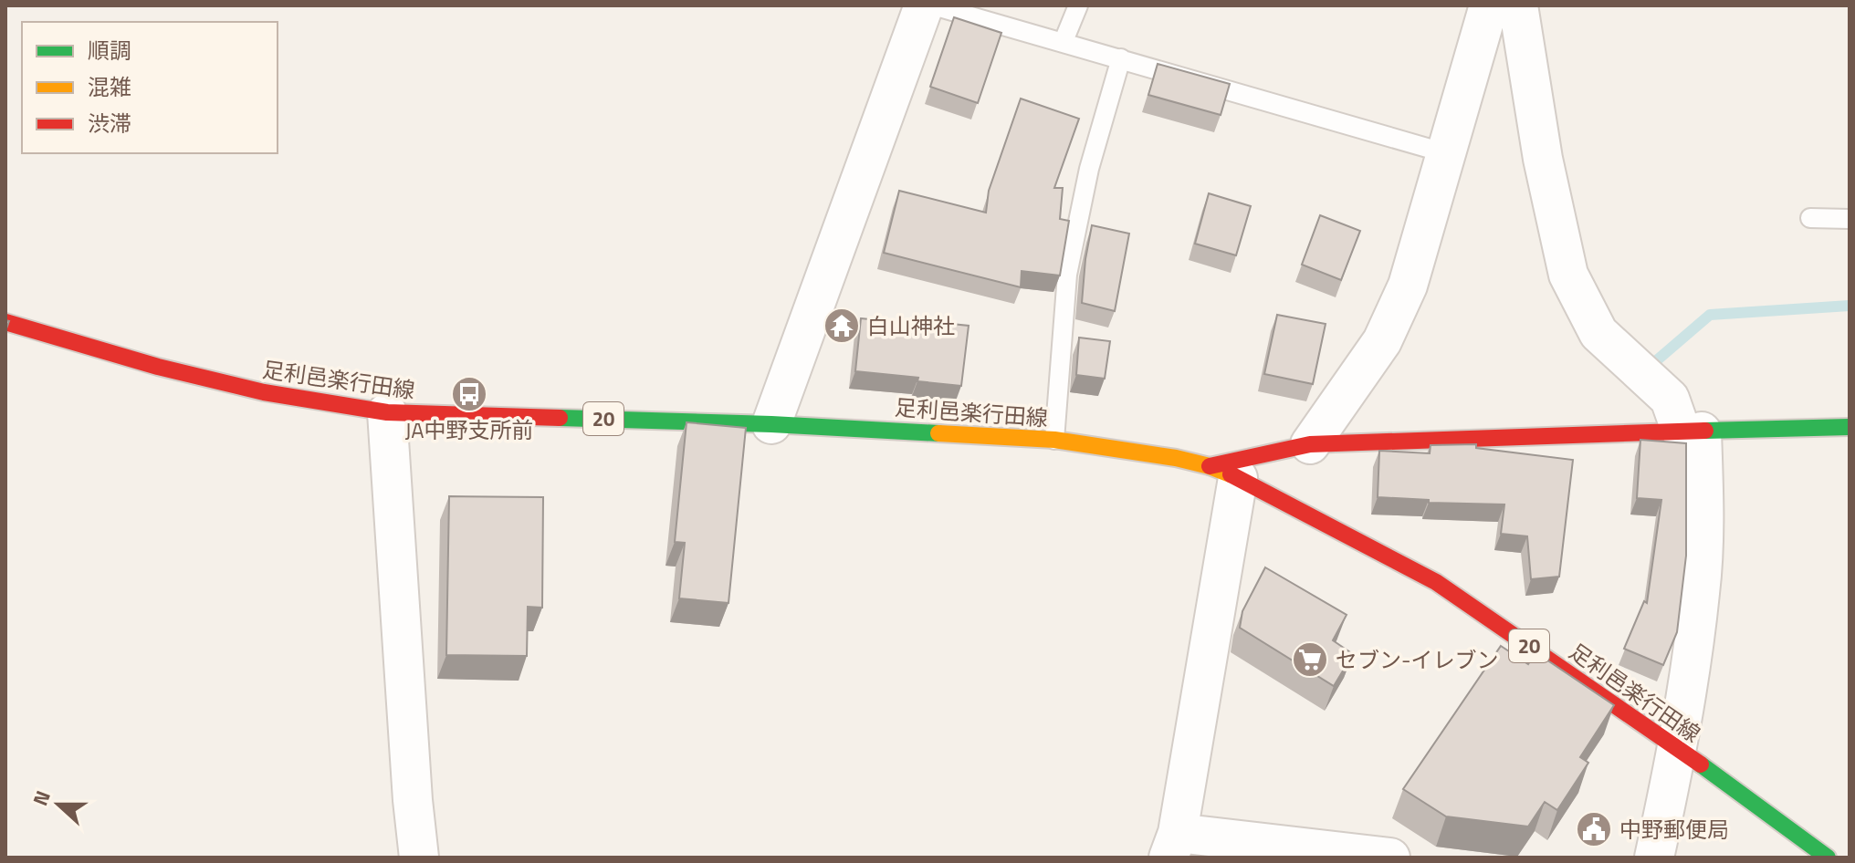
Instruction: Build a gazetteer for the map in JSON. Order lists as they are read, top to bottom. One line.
{"streets":{"main road":["足利邑楽行田線","20"]},"places":{"temple":["白山神社"],"bus stop":["JA中野支所前"],"supermarket":["セブン-イレブン"],"public building":["中野郵便局"]},"legend":["順調","混雑","渋滞"],"north":"left"}
